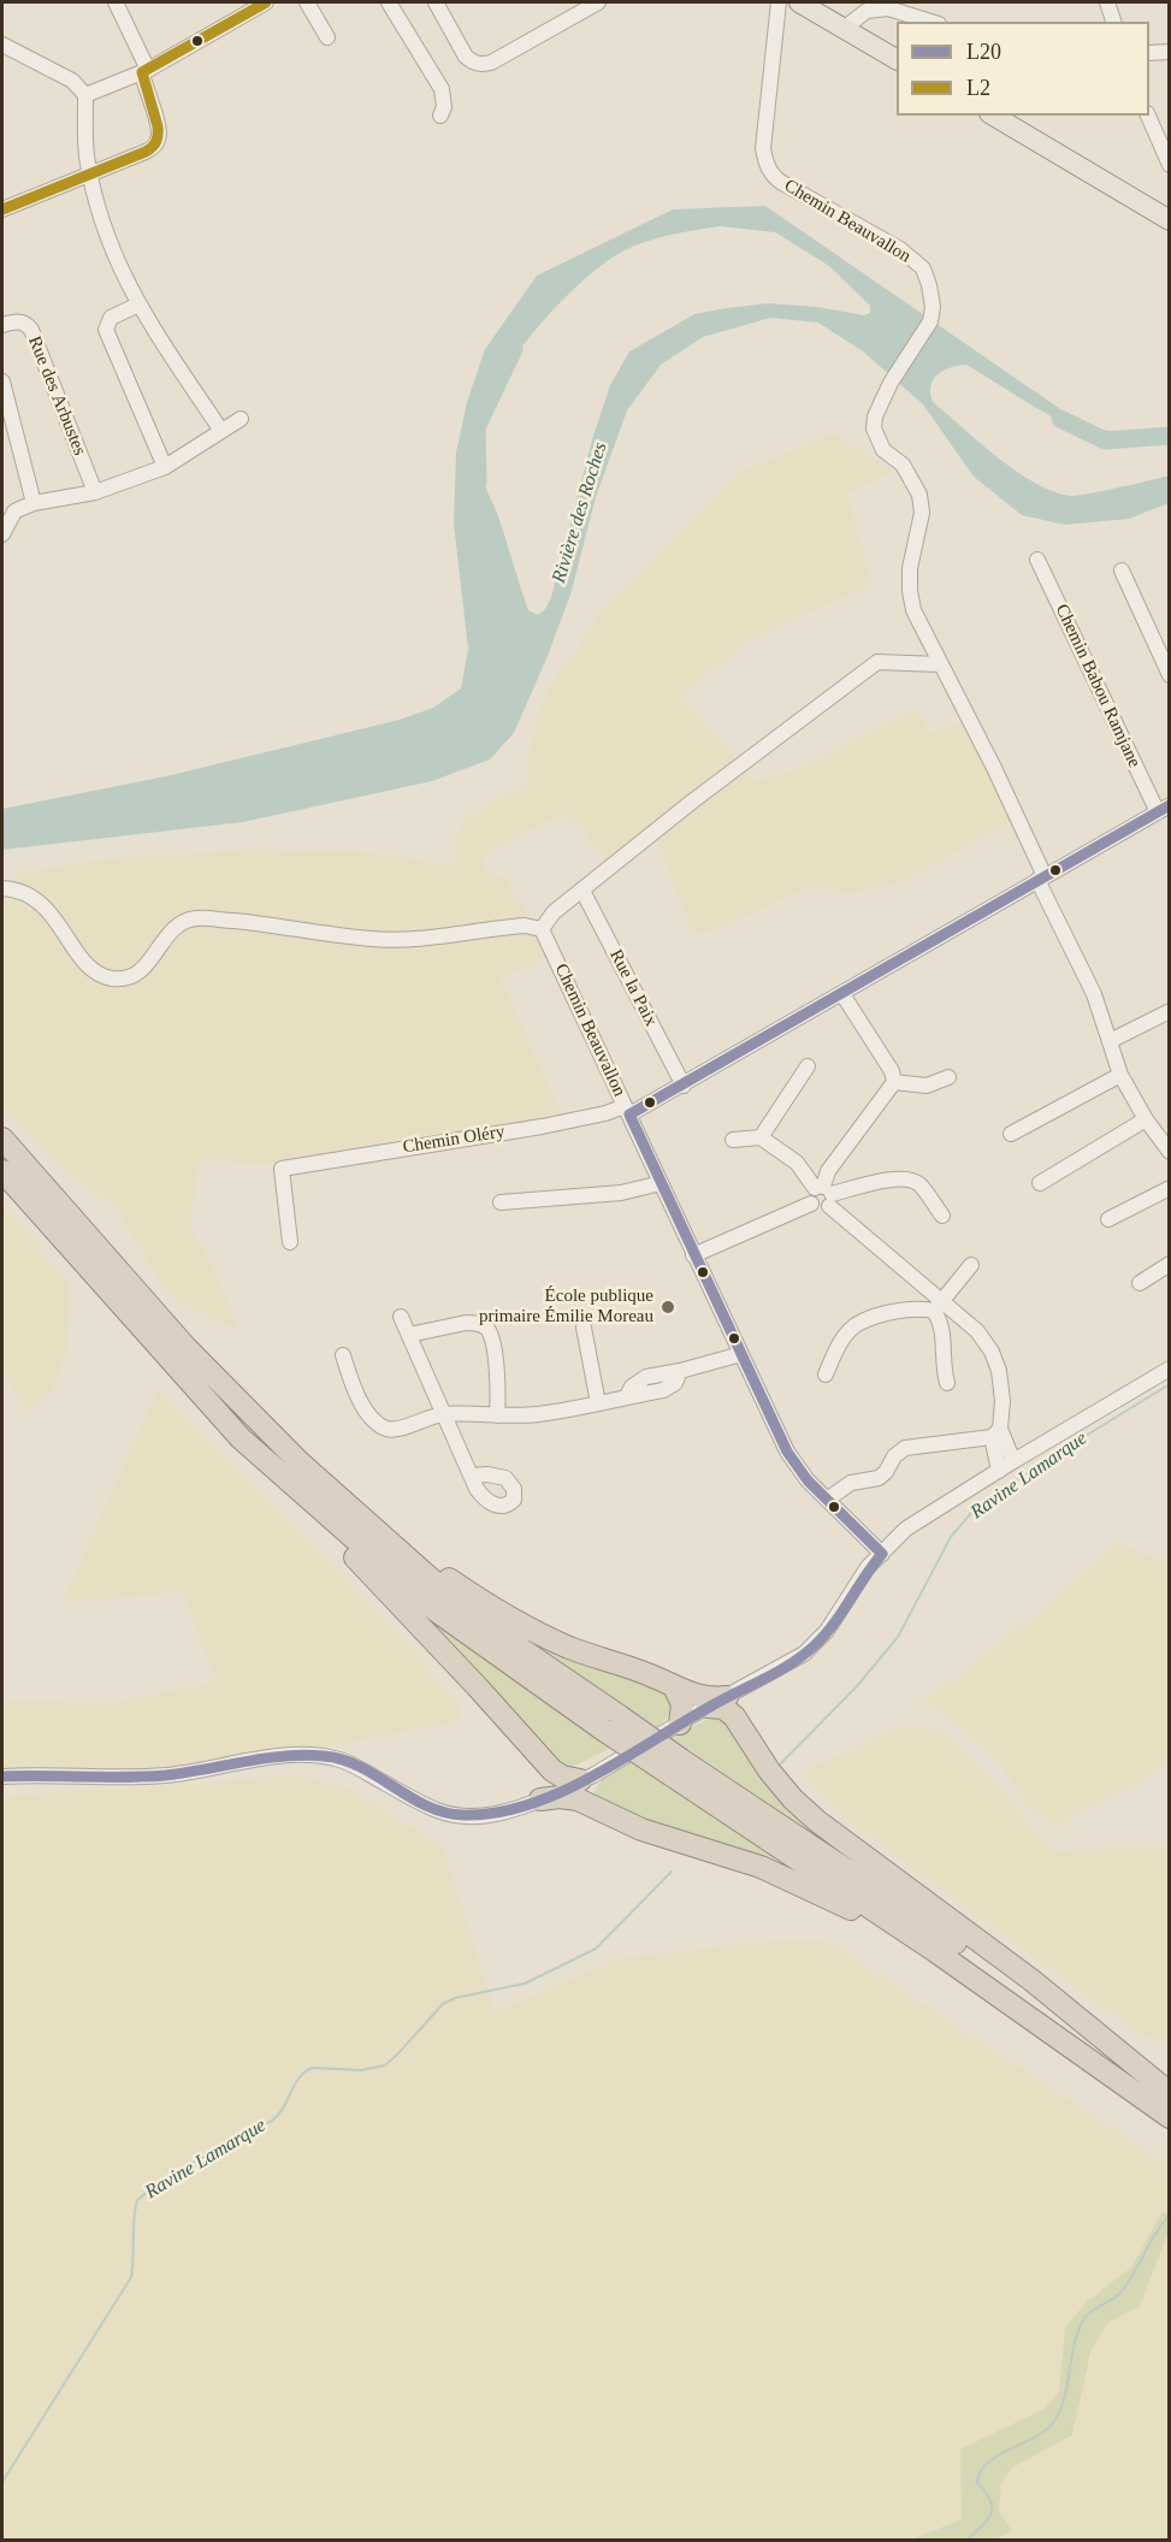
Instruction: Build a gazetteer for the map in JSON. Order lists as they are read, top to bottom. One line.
{"streets":{"street":["Chemin Beauvallon","Rue des Arbustes","Chemin Babou Ramjane","Rue la Paix","Chemin Oléry"]},"crossings":[["Chemin Beauvallon","Chemin Oléry"],["Chemin Babou Ramjane","Chemin Oléry"],["Rue la Paix","Chemin Oléry"]],"water":["Rivière des Roches","Ravine Lamarque"],"places":["École publique primaire Émilie Moreau"],"lines":["transit line L2","transit line L20"],"legend":["L20","L2"]}
